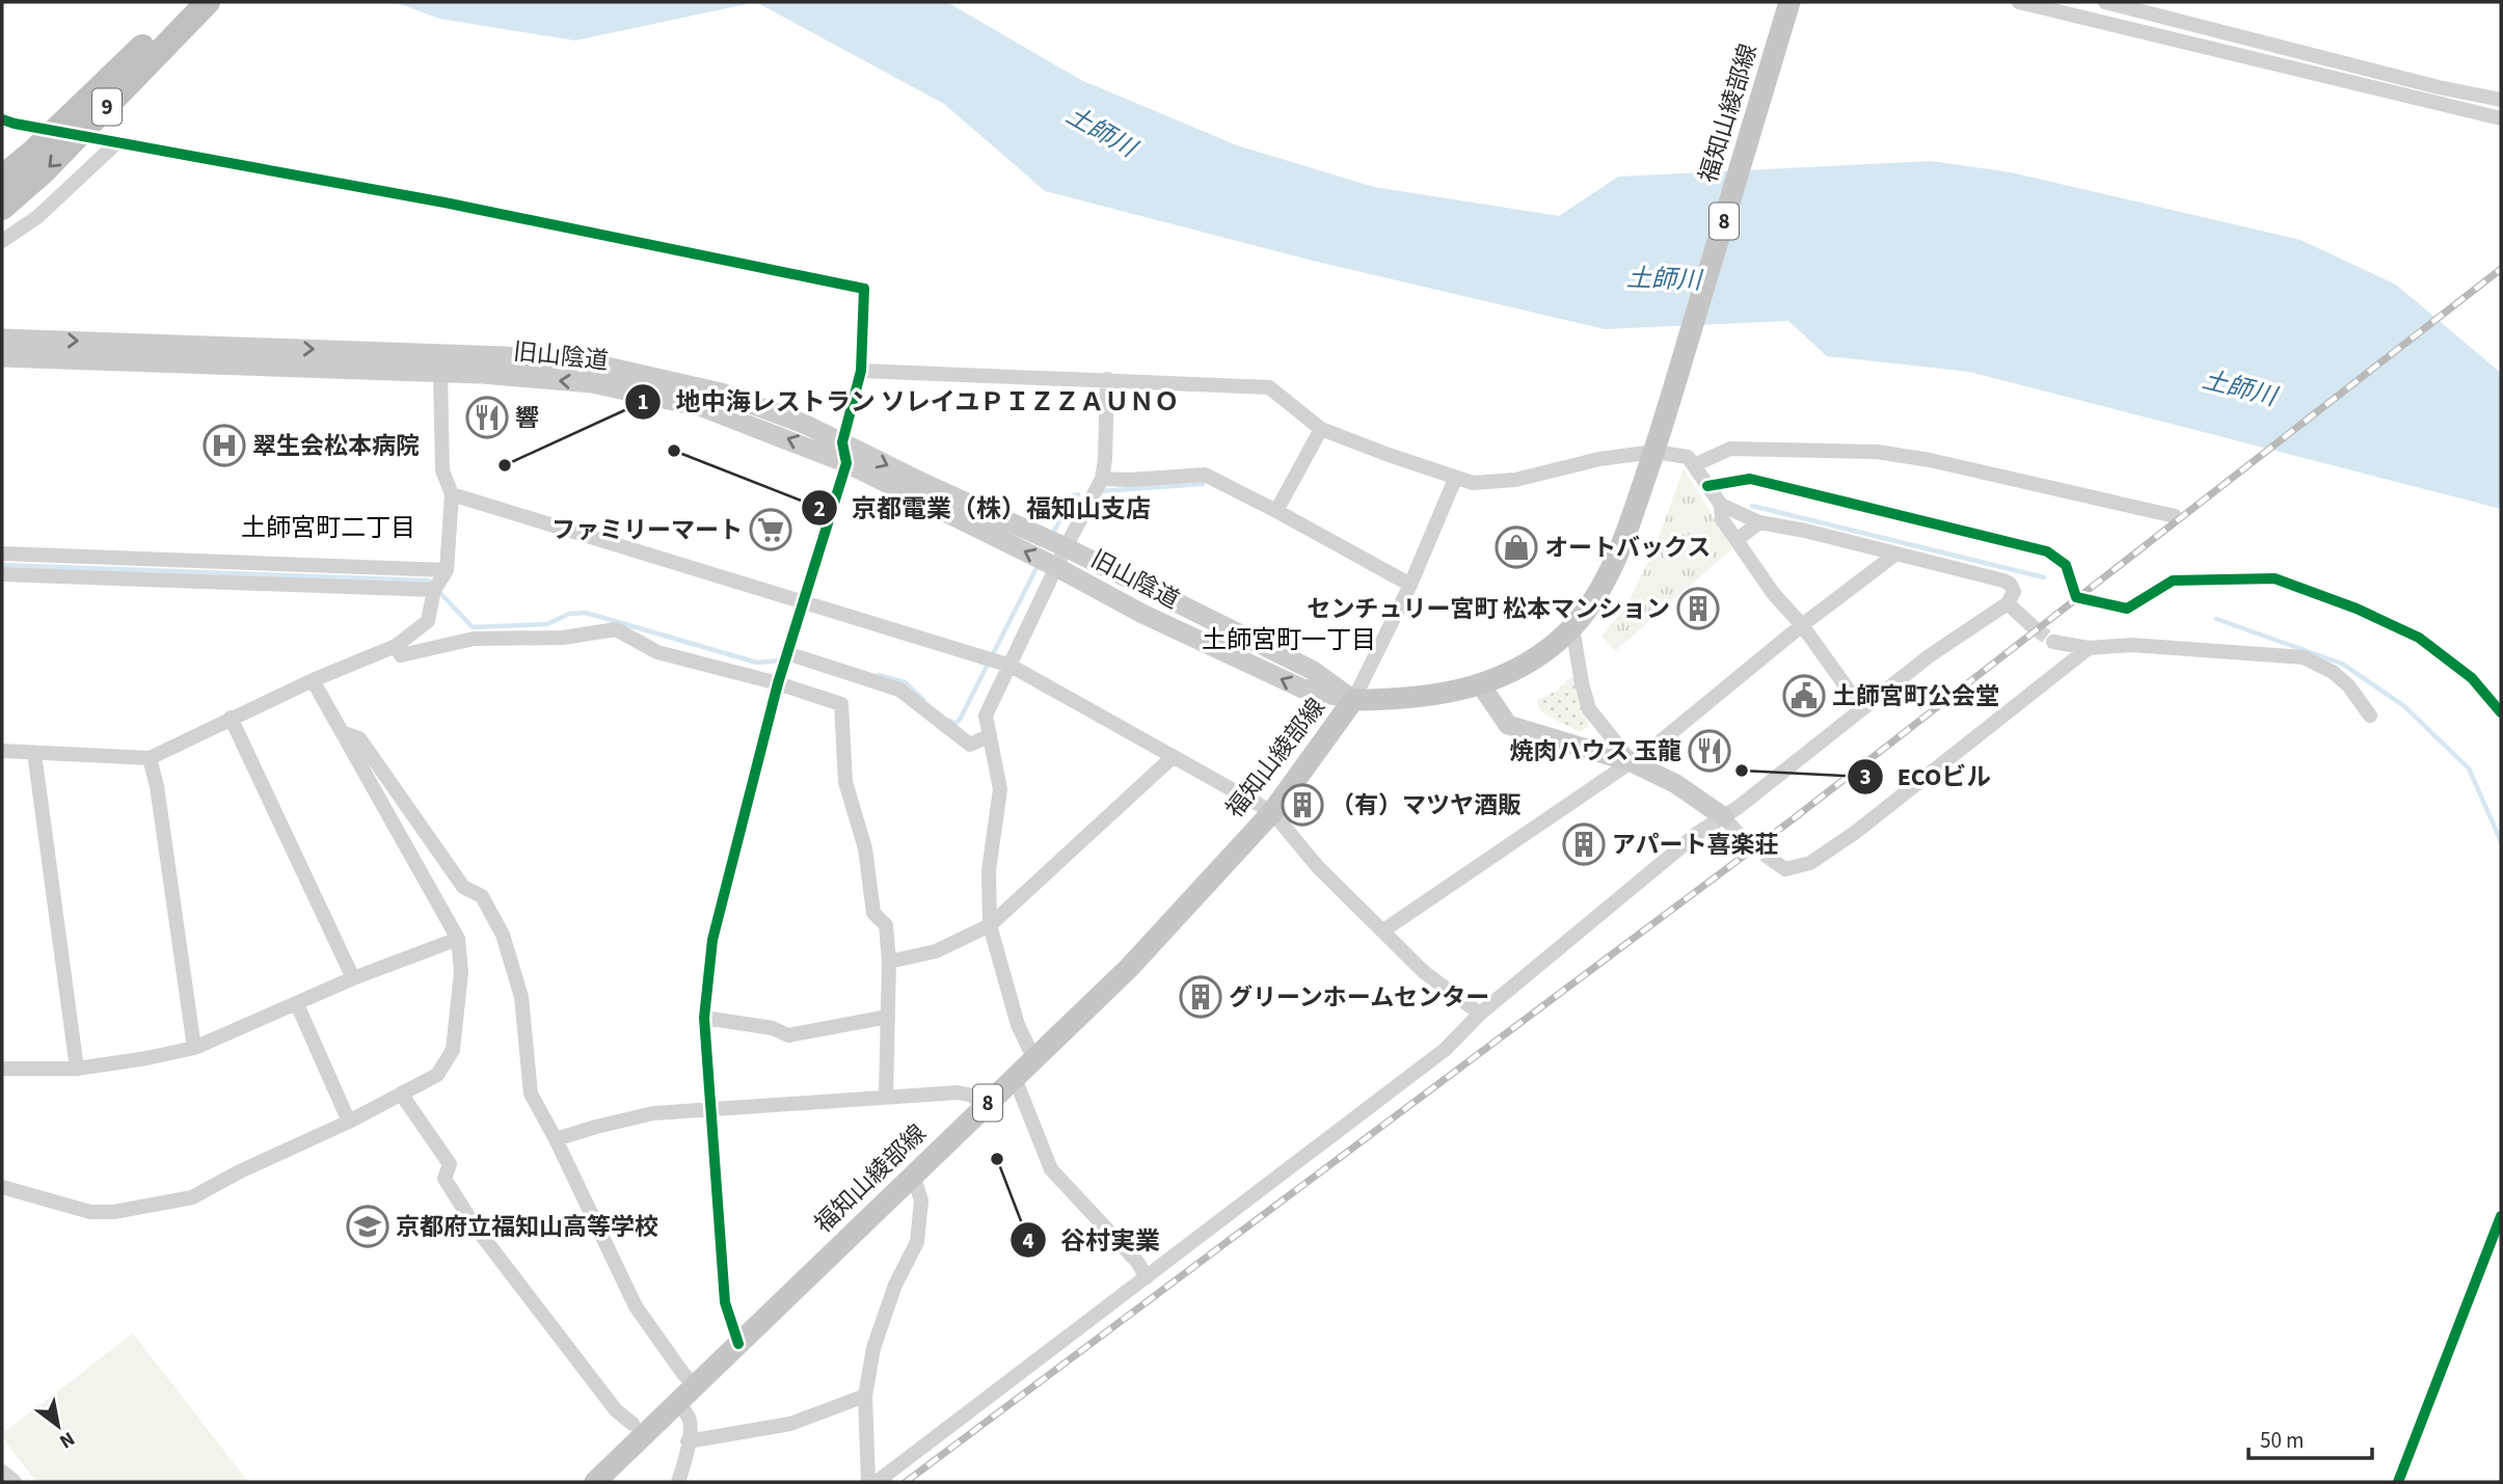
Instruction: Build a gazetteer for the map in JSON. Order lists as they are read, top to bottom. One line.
{"streets":{"highway":["9"],"main road":["福知山綾部線","8"],"street":["旧山陰道"]},"crossings":[["福知山綾部線","旧山陰道"]],"districts":["土師宮町二丁目","土師宮町一丁目"],"water":["土師川"],"places":{"restaurant":["響","焼肉ハウス 玉龍"],"hospital":["翠生会松本病院"],"other":["京都電業（株）福知山支店","地中海レストラン ソレイユＰＩＺＺＡＵＮＯ","ECOビル","谷村実業"],"supermarket":["ファミリーマート"],"shop":["オートバックス"],"building":["センチュリー宮町 松本マンション","（有）マツヤ酒販","アパート喜楽荘","グリーンホームセンター"],"public building":["土師宮町公会堂"],"school or university":["京都府立福知山高等学校"]},"scale_bar":"50 m","north":"bottom right"}
